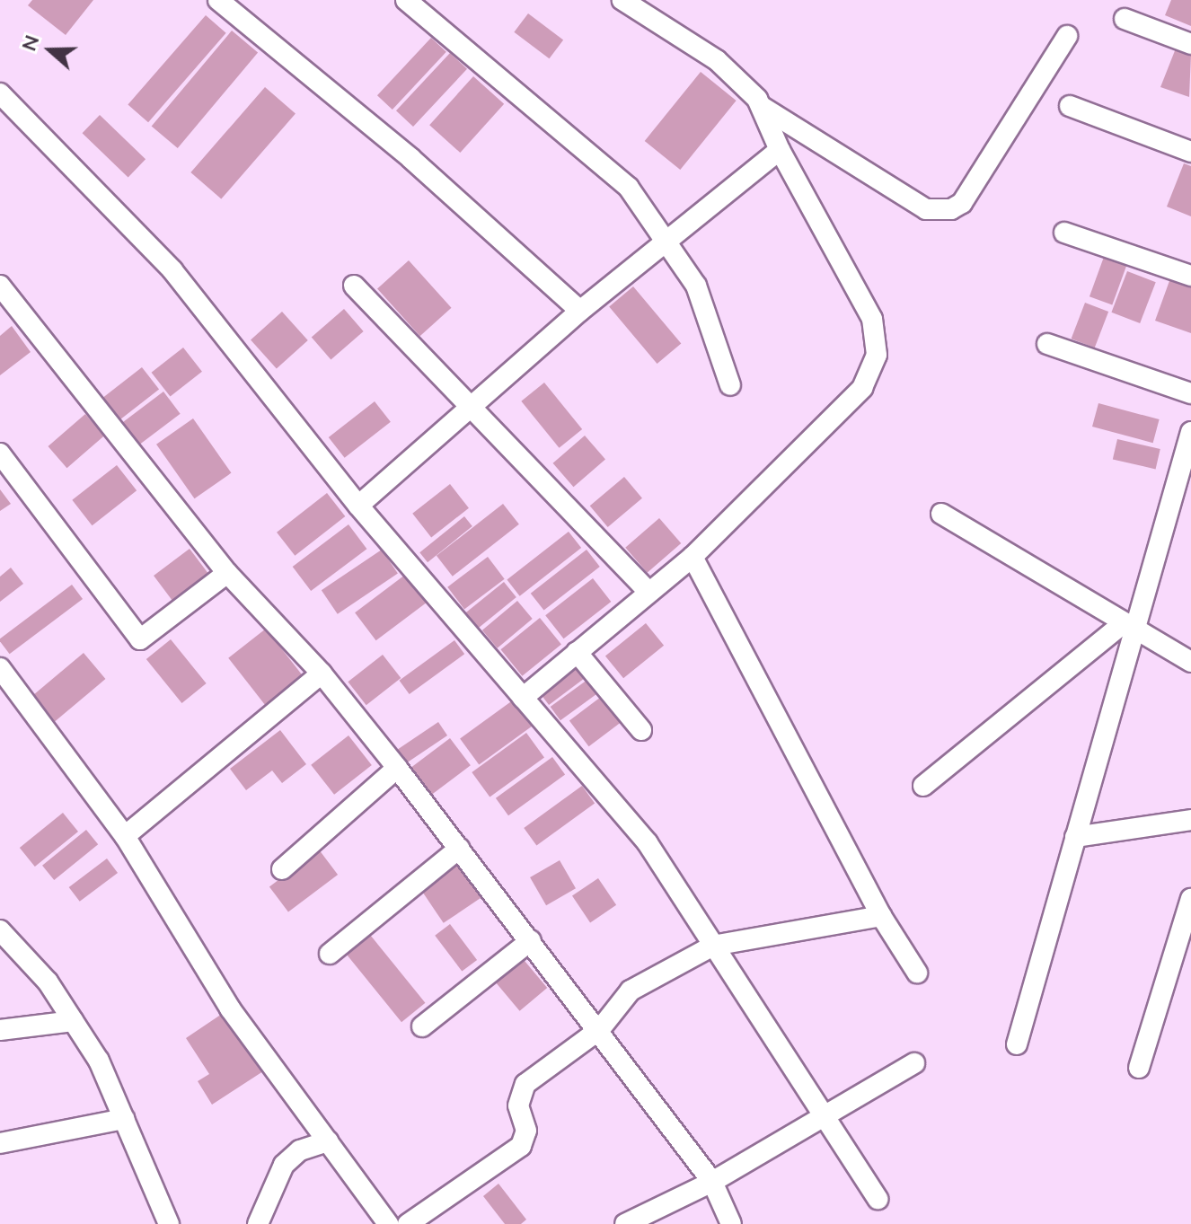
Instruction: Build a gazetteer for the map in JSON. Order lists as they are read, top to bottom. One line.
{"north":"left"}
